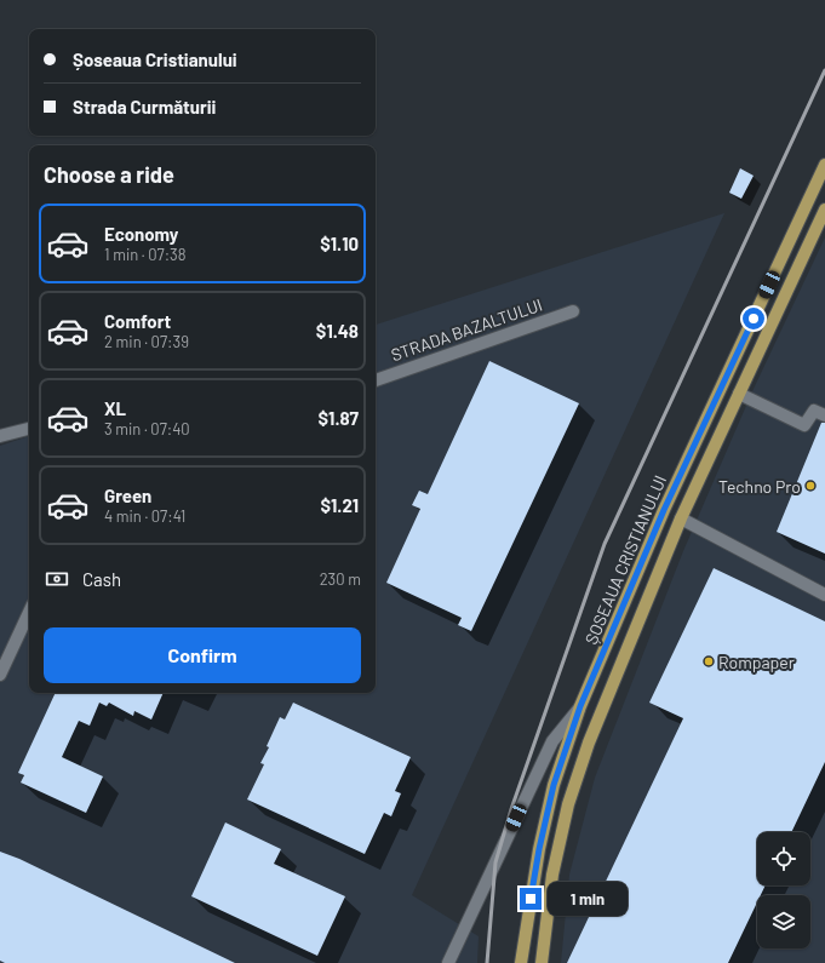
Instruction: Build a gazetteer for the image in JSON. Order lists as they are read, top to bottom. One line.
{"streets":{"main road":["ȘOSEAUA CRISTIANULUI"],"street":["STRADA BAZALTULUI"]},"places":["Techno Pro","Rompaper"],"page":{"banner":["Șoseaua Cristianului","Strada Curmăturii"],"heading":"Choose a ride","list":[{"name":"Economy","note":"1 min · 07:38","value":"$1.10"},{"name":"Comfort","note":"2 min · 07:39","value":"$1.48"},{"name":"XL","note":"3 min · 07:40","value":"$1.87"},{"name":"Green","note":"4 min · 07:41","value":"$1.21"}],"pay":["Cash","230 m"],"buttons":"Confirm","bubble":"1 min"}}
